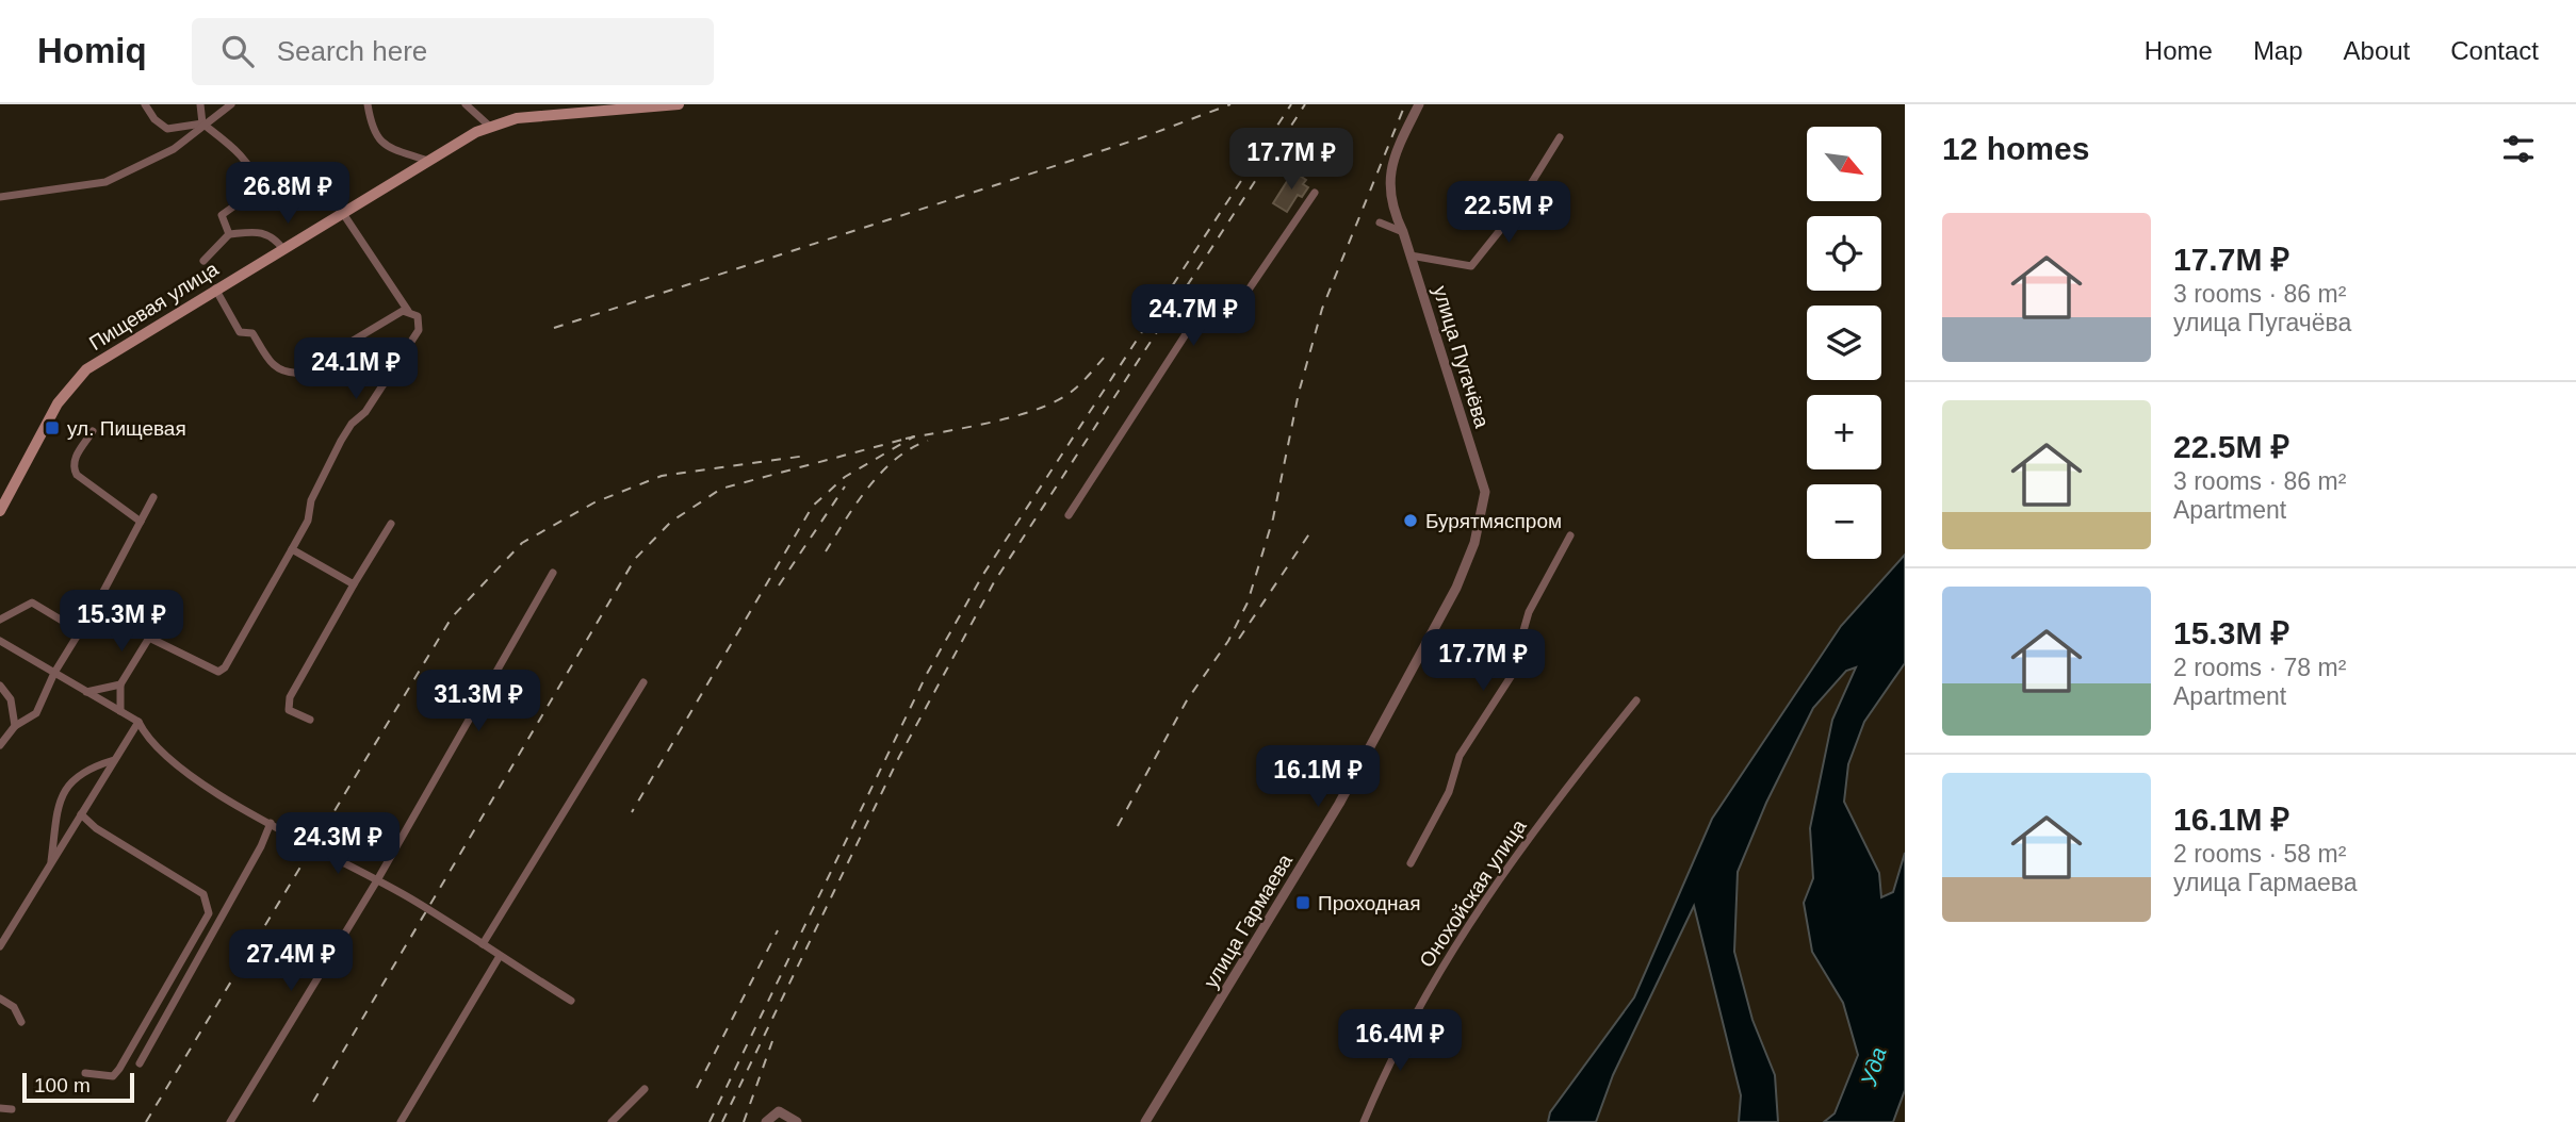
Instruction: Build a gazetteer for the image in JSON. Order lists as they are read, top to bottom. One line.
{"streets":{"main road":["Пищевая улица"],"street":["улица Пугачёва","Онохойская улица","улица Гармаева"]},"crossings":[["улица Пугачёва","улица Гармаева"]],"water":["Уда"],"places":{"transit":["ул. Пищевая","Проходная"],"other":["Бурятмяспром"]},"scale_bar":"100 m","north":"bottom right","page":{"header":"Homiq","search":"Search here","nav":["Home","Map","About","Contact"],"heading":"12 homes","map_buttons":["+","−"],"price":["17.7M ₽","26.8M ₽","22.5M ₽","24.7M ₽","24.1M ₽","15.3M ₽","17.7M ₽","31.3M ₽","16.1M ₽","24.3M ₽","27.4M ₽","16.4M ₽"],"list":[{"name":"17.7M ₽","note":"3 rooms · 86 m² · улица Пугачёва"},{"name":"22.5M ₽","note":"3 rooms · 86 m² · Apartment"},{"name":"15.3M ₽","note":"2 rooms · 78 m² · Apartment"},{"name":"16.1M ₽","note":"2 rooms · 58 m² · улица Гармаева"}],"scale":"100 m"}}
